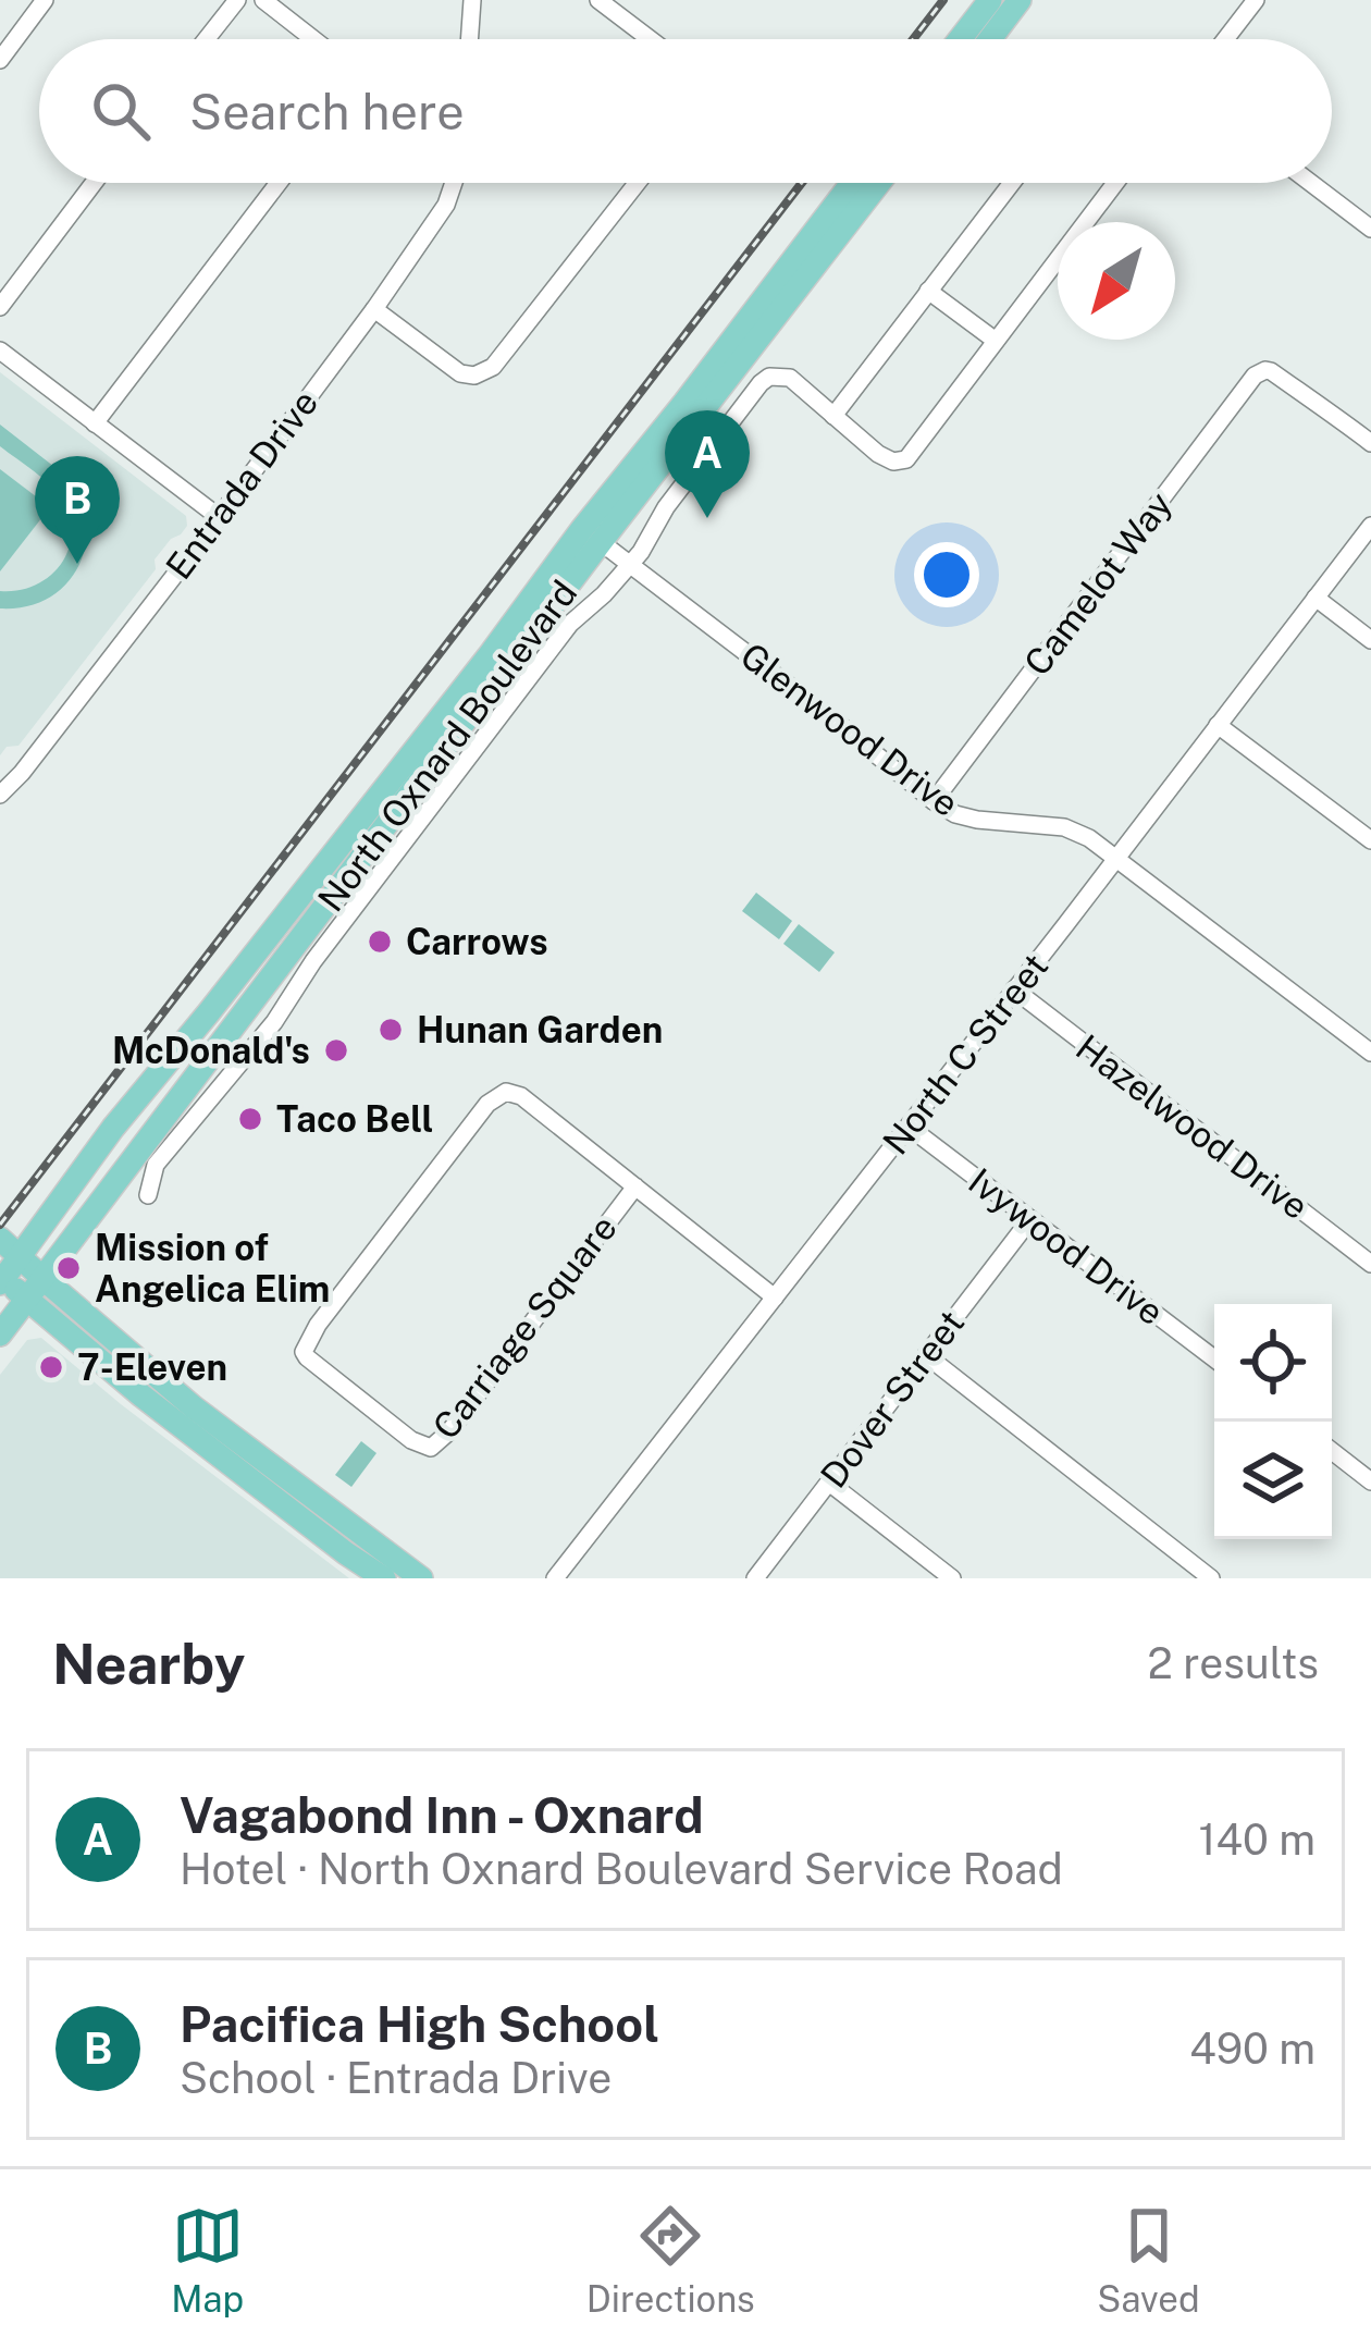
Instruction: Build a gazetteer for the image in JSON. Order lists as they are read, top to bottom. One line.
{"streets":{"main road":["North Oxnard Boulevard"],"street":["Entrada Drive","Camelot Way","Glenwood Drive","North C Street","Hazelwood Drive","Ivywood Drive","Carriage Square","Dover Street"]},"crossings":[["Camelot Way","Glenwood Drive"],["Glenwood Drive","North Oxnard Boulevard"],["Glenwood Drive","North C Street"],["North C Street","Hazelwood Drive"],["North C Street","Ivywood Drive"],["North C Street","Carriage Square"],["Ivywood Drive","Dover Street"]],"places":["Carrows","Hunan Garden","McDonald's","Taco Bell","Mission of Angelica Elim","7-Eleven"],"north":"bottom left","page":{"search":"Search here","pins":["A","B"],"heading":["Nearby","2 results"],"list":[{"mark":"A","name":"Vagabond Inn - Oxnard","note":"Hotel · North Oxnard Boulevard Service Road","value":"140 m"},{"mark":"B","name":"Pacifica High School","note":"School · Entrada Drive","value":"490 m"}],"nav":["Map","Directions","Saved"]}}
